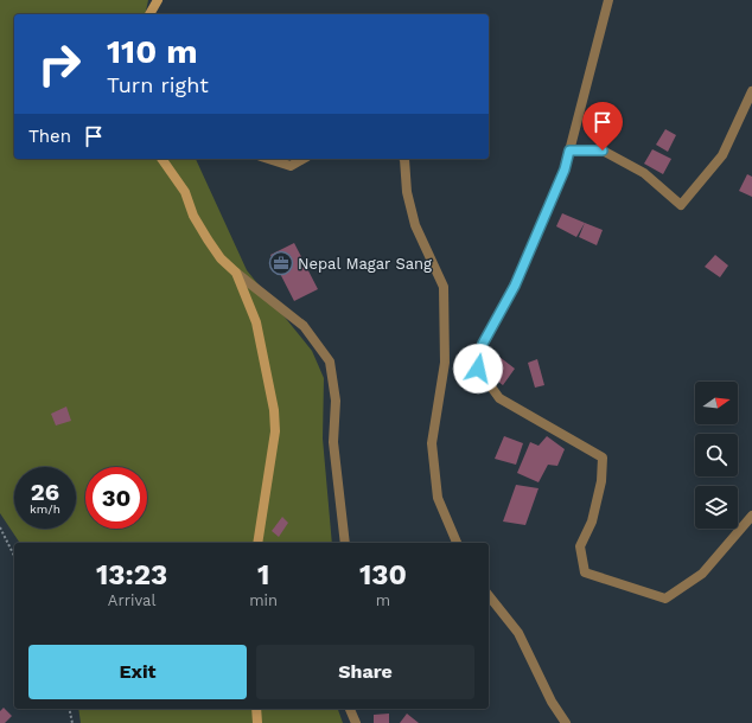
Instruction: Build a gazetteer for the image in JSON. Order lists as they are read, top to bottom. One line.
{"places":{"office":["Nepal Magar Sang"]},"north":"right","page":{"turn":["110 m","Turn right"],"then":"Then","speed":"26 km/h","limit":"30","eta":["13:23","Arrival","1","min","130","m"],"buttons":["Exit","Share"]}}
